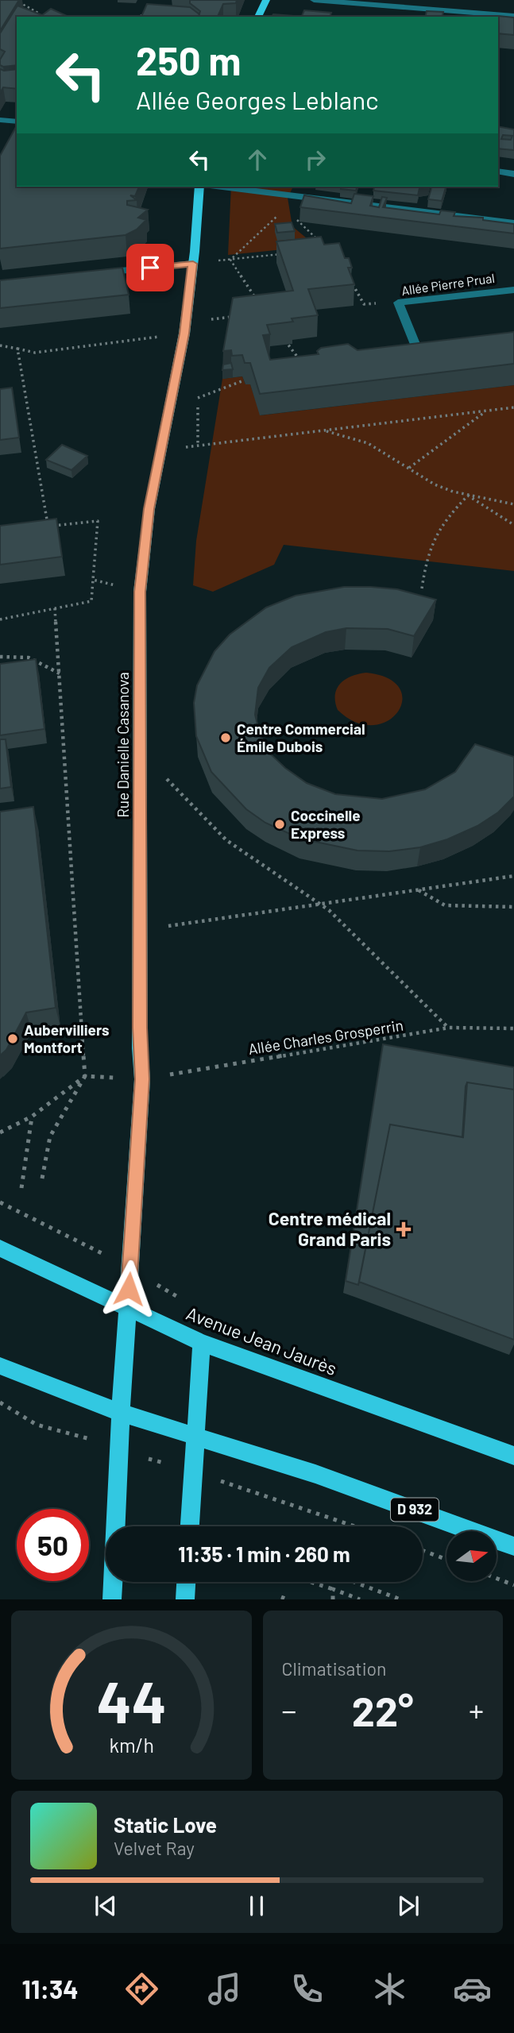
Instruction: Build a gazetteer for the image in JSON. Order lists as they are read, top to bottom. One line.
{"streets":{"main road":["Rue Danielle Casanova","Avenue Jean Jaurès","D 932"],"street":["Allée Pierre Prual"],"path":["Allée Charles Grosperrin"]},"crossings":[["Rue Danielle Casanova","Allée Charles Grosperrin"],["Rue Danielle Casanova","Avenue Jean Jaurès"],["Rue Danielle Casanova","D 932"]],"places":{"other":["Centre Commercial Émile Dubois","Coccinelle Express","Aubervilliers Montfort"],"health":["Centre médical Grand Paris"]},"north":"right","page":{"turn":["250 m","Allée Georges Leblanc"],"limit":"50","trip":"11:35 · 1 min · 260 m","tile":"Climatisation","heat":["−","22°","+"],"song":["Static Love","Velvet Ray"],"tabs":"11:34","gauge":["44","km/h"]}}
